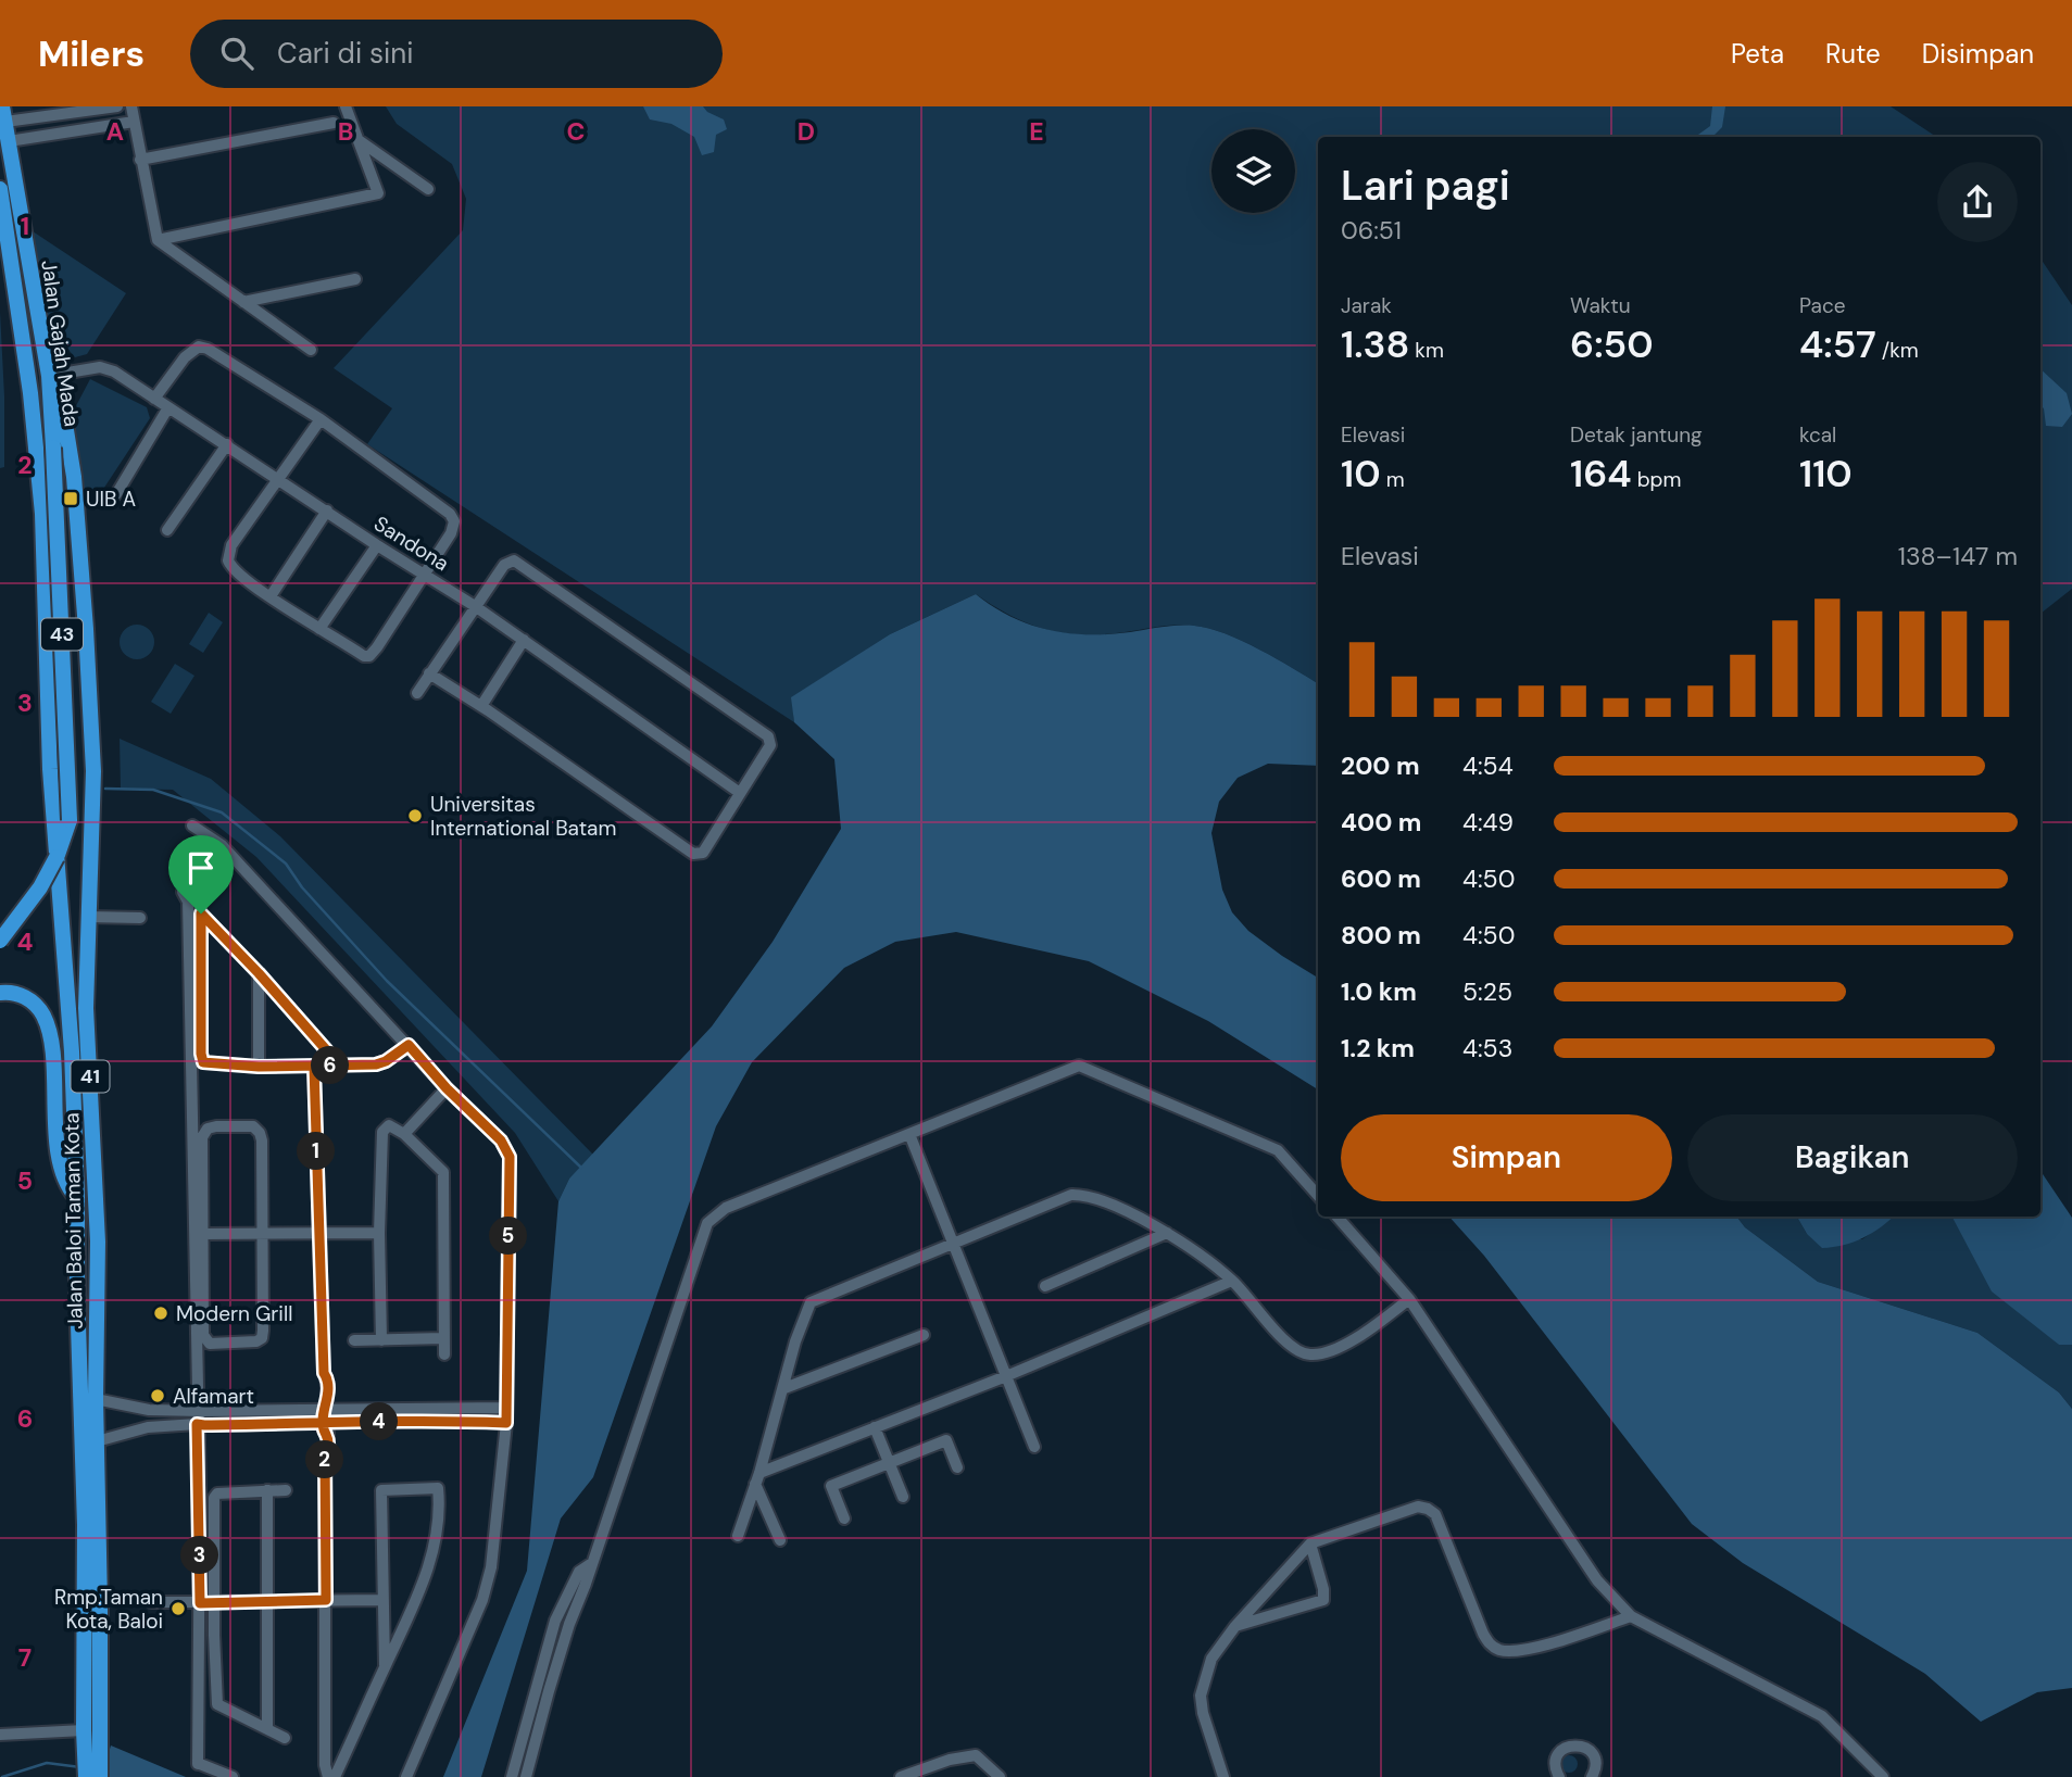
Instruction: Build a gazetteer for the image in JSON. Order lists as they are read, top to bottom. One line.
{"streets":{"highway":["Jalan Gajah Mada","43","41","Jalan Baloi Taman Kota"],"street":["Sandona"]},"crossings":[["Jalan Gajah Mada","Sandona"],["Jalan Gajah Mada","Jalan Baloi Taman Kota"]],"places":{"transit":["UIB A"],"other":["Universitas International Batam","Modern Grill","Alfamart","Rmp.Taman Kota, Baloi"]},"page":{"header":"Milers","search":"Cari di sini","nav":["Peta","Rute","Disimpan"],"heading":["Lari pagi","06:51"],"stats":[["Jarak","1.38 km"],["Waktu","6:50"],["Pace","4:57 /km"],["Elevasi","10 m"],["Detak jantung","164 bpm"],["kcal","110"]],"chart":["Elevasi","138–147 m"],"list":[{"name":"200 m","note":"4:54"},{"name":"400 m","note":"4:49"},{"name":"600 m","note":"4:50"},{"name":"800 m","note":"4:50"},{"name":"1.0 km","note":"5:25"},{"name":"1.2 km","note":"4:53"}],"pins":["6","1","5","4","2","3"],"buttons":["Simpan","Bagikan"]},"grid":{"columns":["A","B","C","D","E"],"rows":["1","2","3","4","5","6","7"]}}
